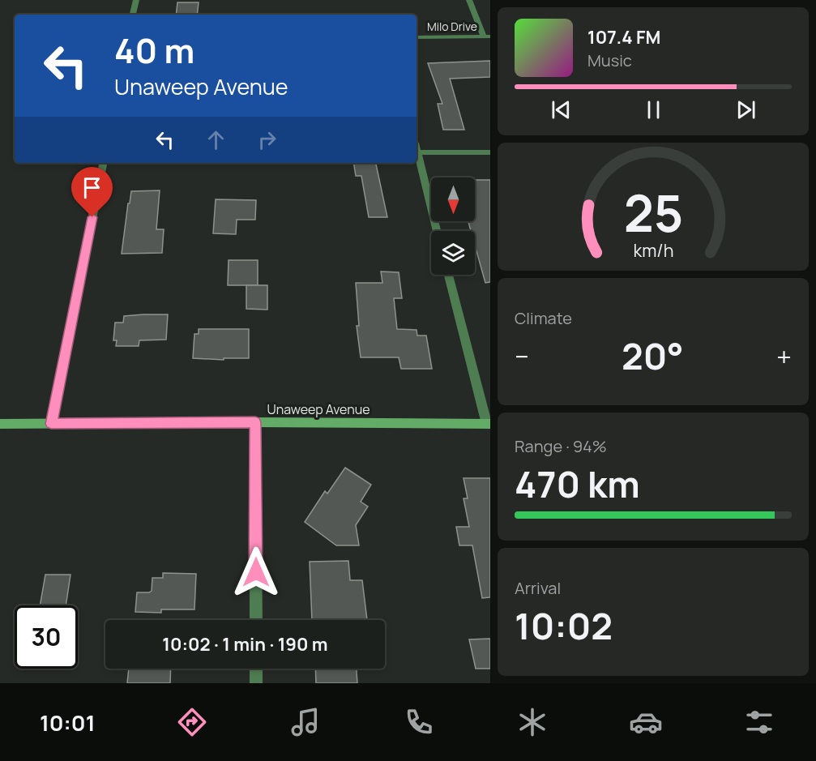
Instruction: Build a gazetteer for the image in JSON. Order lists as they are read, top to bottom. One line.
{"streets":{"main road":["Unaweep Avenue"],"street":["Milo Drive"]},"north":"bottom","page":{"turn":["40 m","Unaweep Avenue"],"song":["107.4 FM","Music"],"tile":["Climate",["Range · 94%","470 km"],["Arrival","10:02"]],"heat":["−","20°","+"],"limit":"30","trip":"10:02 · 1 min · 190 m","tabs":"10:01","gauge":["25","km/h"]}}
